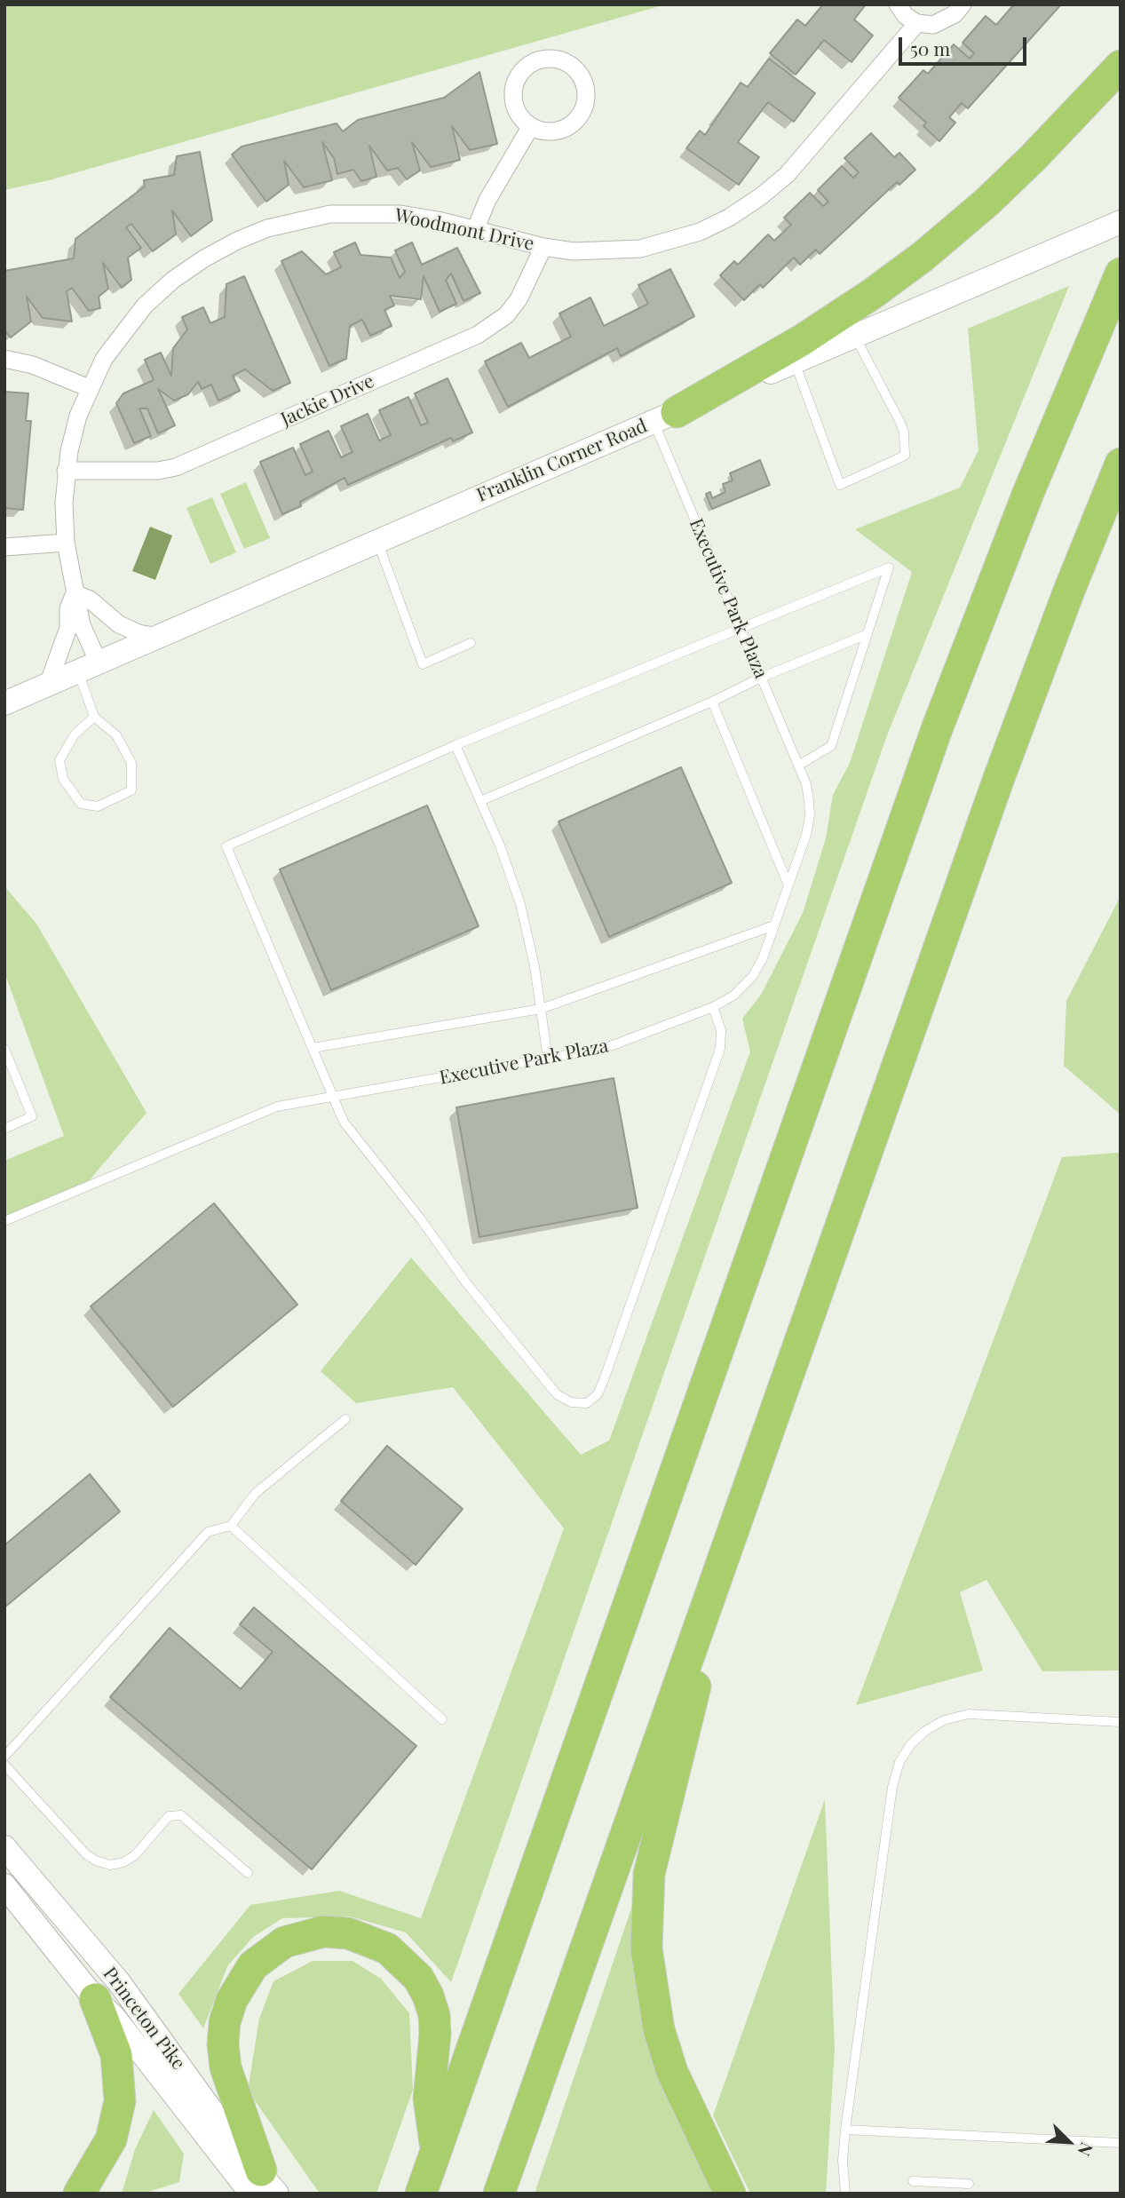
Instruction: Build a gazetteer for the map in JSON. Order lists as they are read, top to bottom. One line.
{"streets":{"main road":["Franklin Corner Road","Princeton Pike"],"street":["Woodmont Drive","Jackie Drive"],"lane":["Executive Park Plaza"]},"crossings":[["Woodmont Drive","Jackie Drive"],["Woodmont Drive","Franklin Corner Road"],["Franklin Corner Road","Executive Park Plaza"]],"scale_bar":"50 m","north":"bottom right"}
